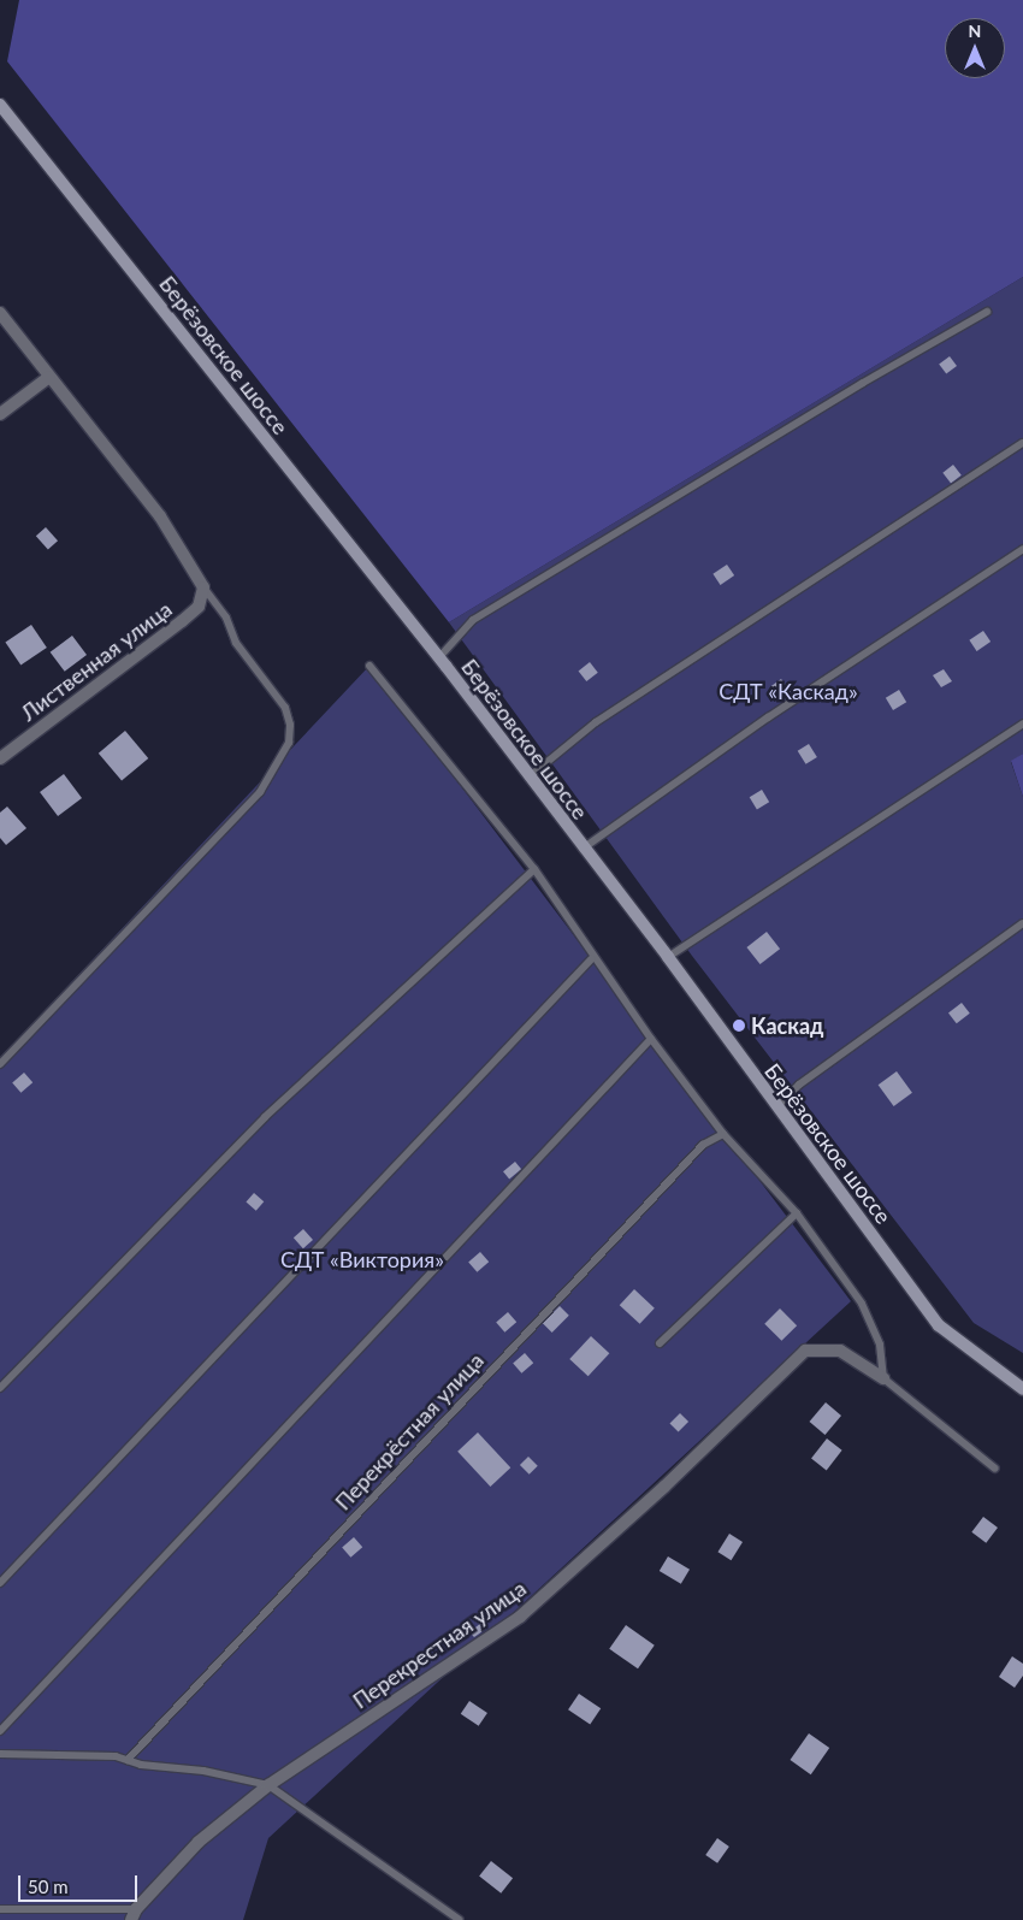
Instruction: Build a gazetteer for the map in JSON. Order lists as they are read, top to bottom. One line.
{"streets":{"street":["Берёзовское шоссе","Лиственная улица","Перекрестная улица"],"lane":["Перекрёстная улица"]},"parks":["СДТ «Каскад»","СДТ «Виктория»"],"places":["Каскад"],"scale_bar":"50 m","north":"top"}
